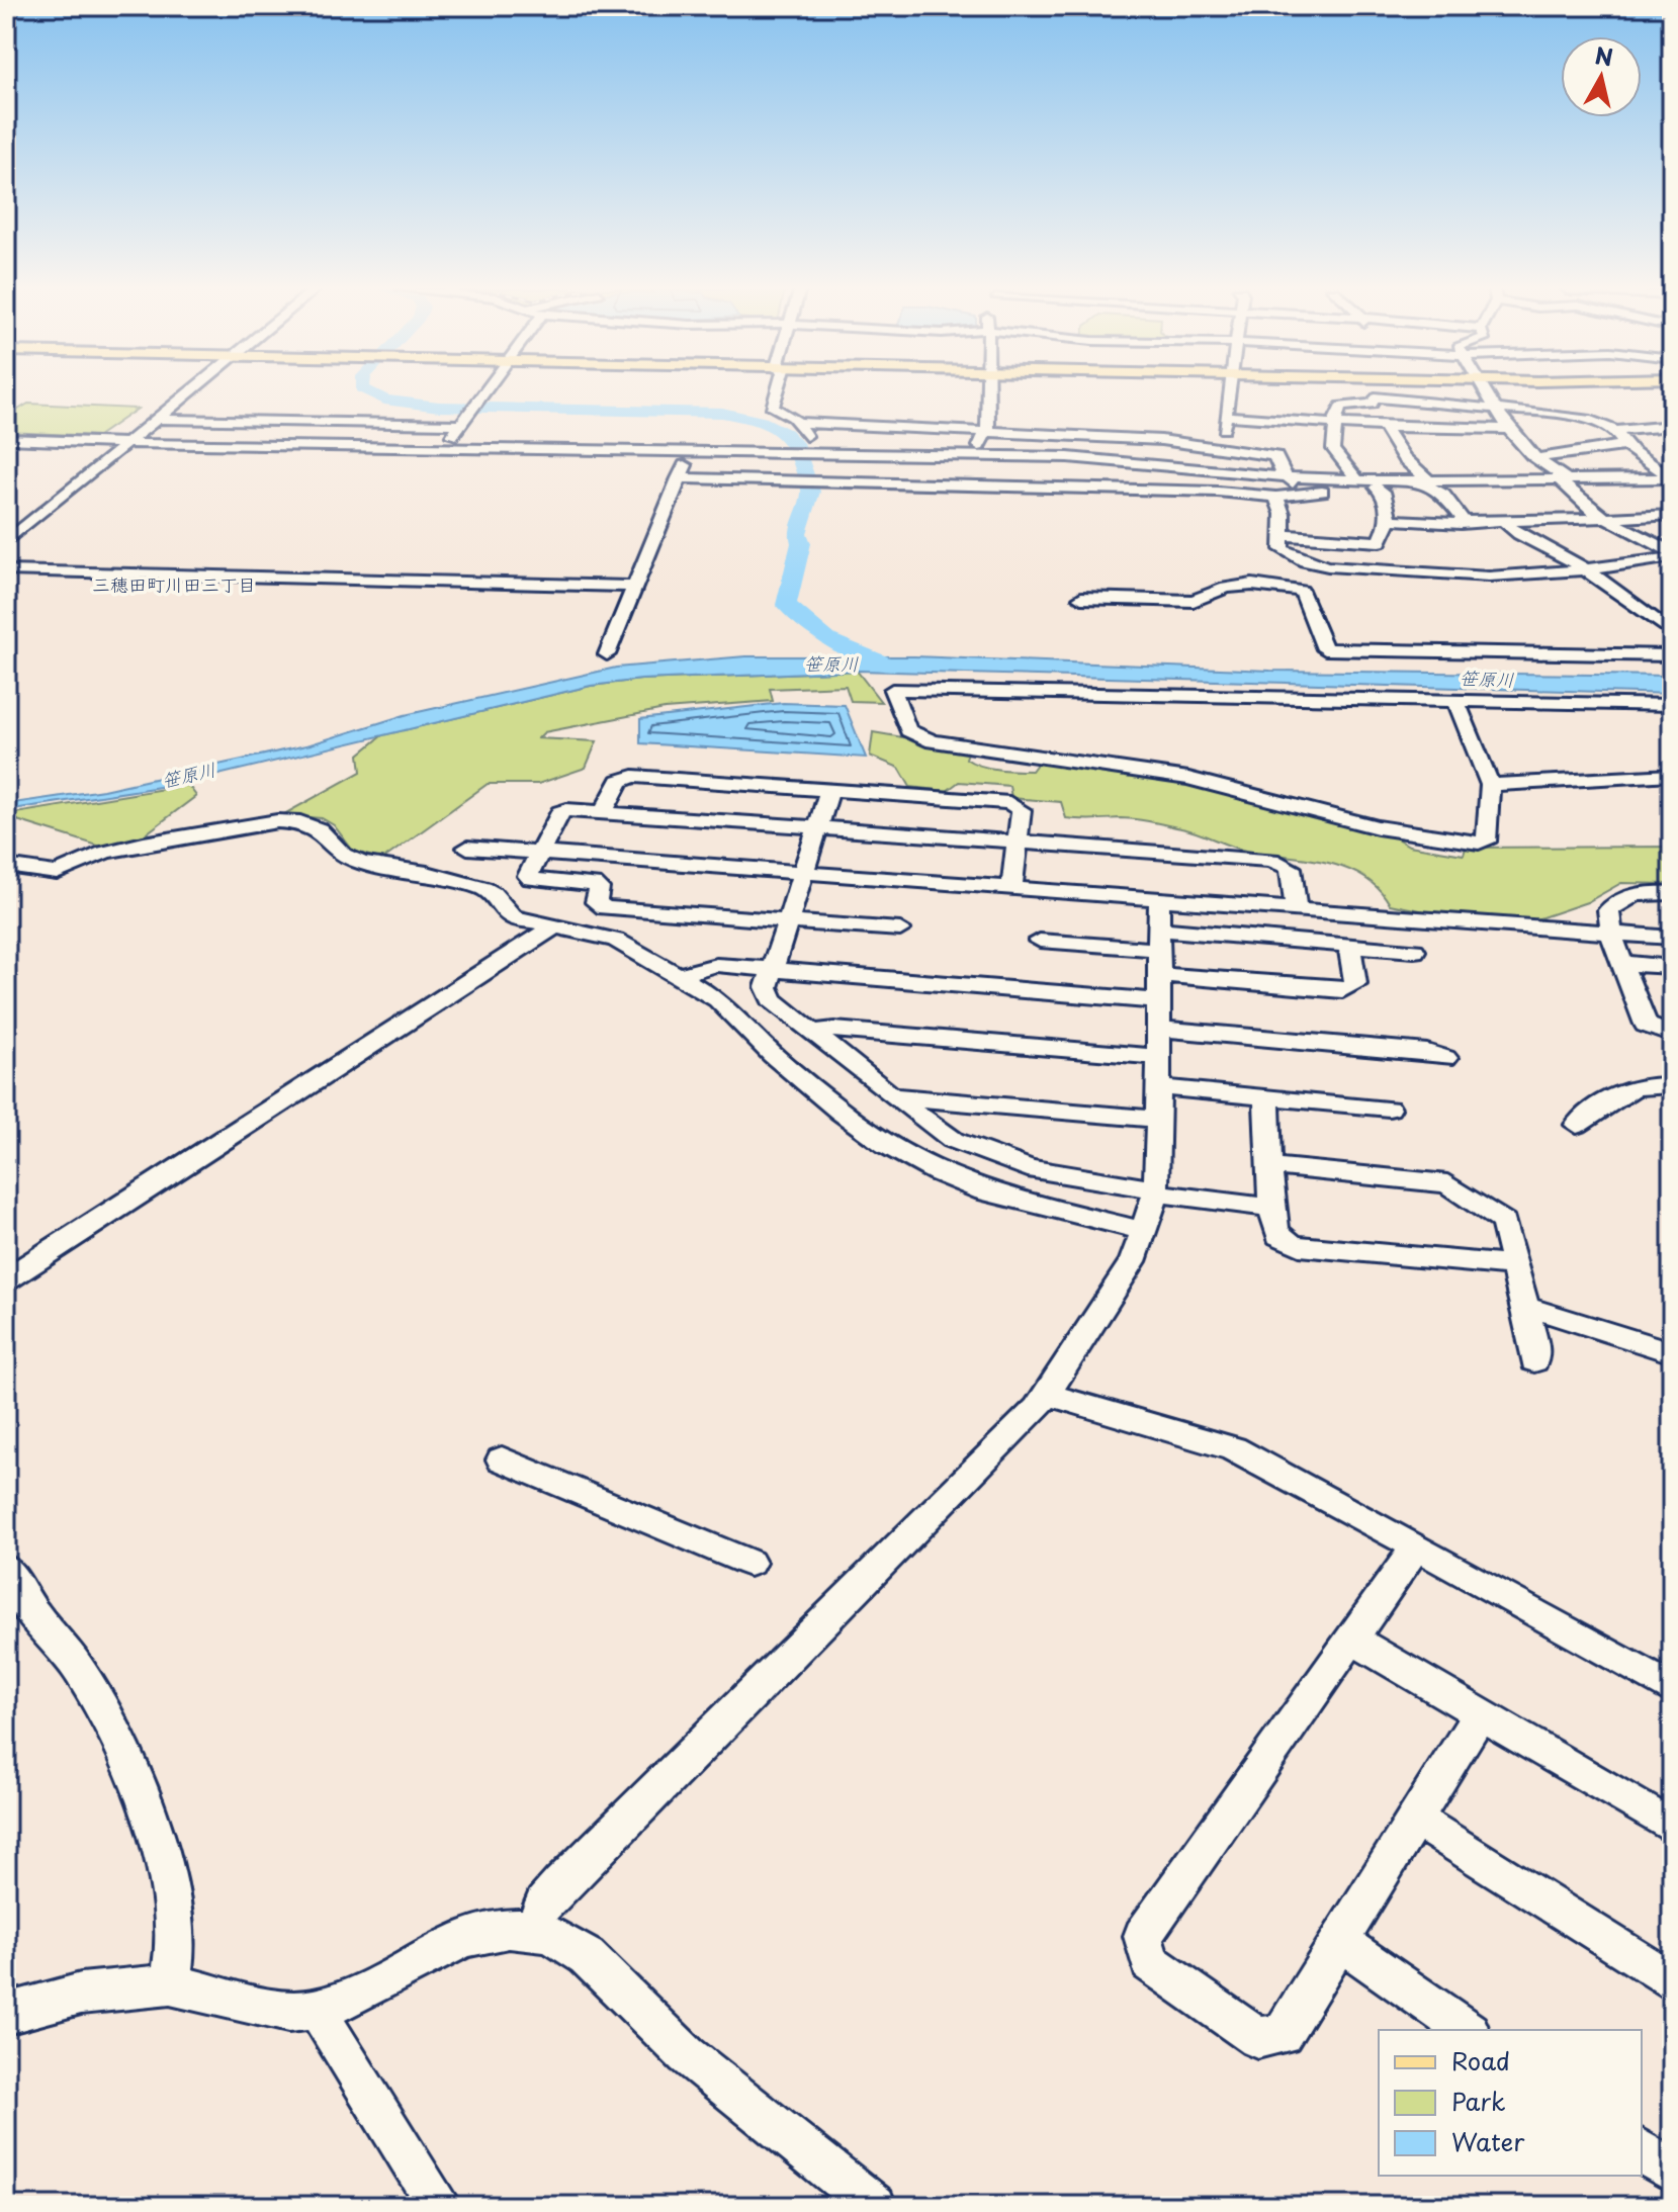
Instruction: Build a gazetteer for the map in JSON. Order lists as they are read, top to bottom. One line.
{"districts":["三穂田町川田三丁目"],"water":["笹原川"],"legend":["Road","Park","Water"],"north":"top"}
